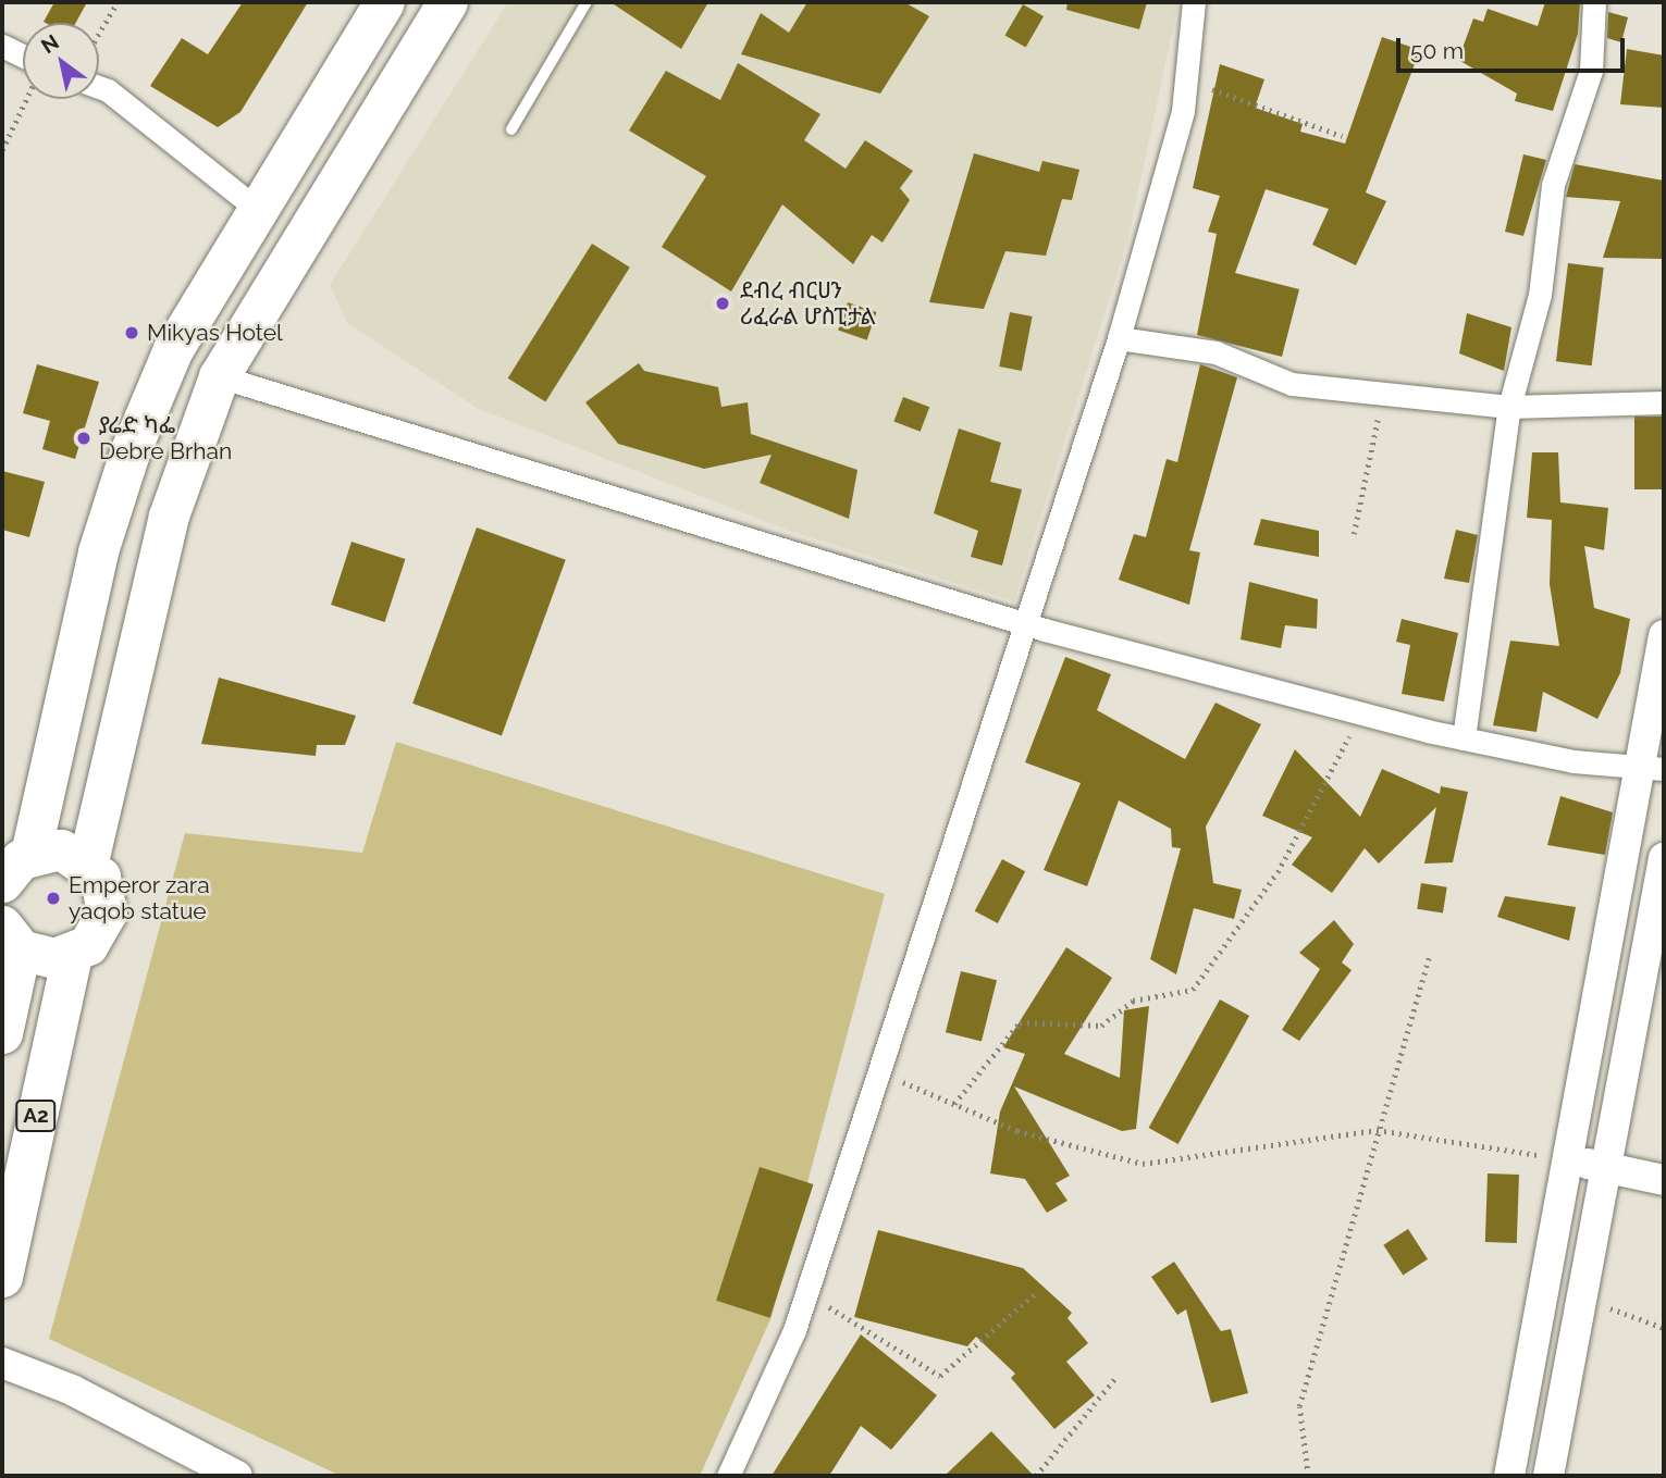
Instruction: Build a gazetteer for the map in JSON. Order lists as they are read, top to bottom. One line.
{"streets":{"highway":["A2"]},"places":["ደብረ ብርሀን ሪፈራል ሆስፒታል","Mikyas Hotel","ያሬድ ካፌ Debre Brhan","Emperor zara yaqob statue"],"scale_bar":"50 m","north":"top left"}
